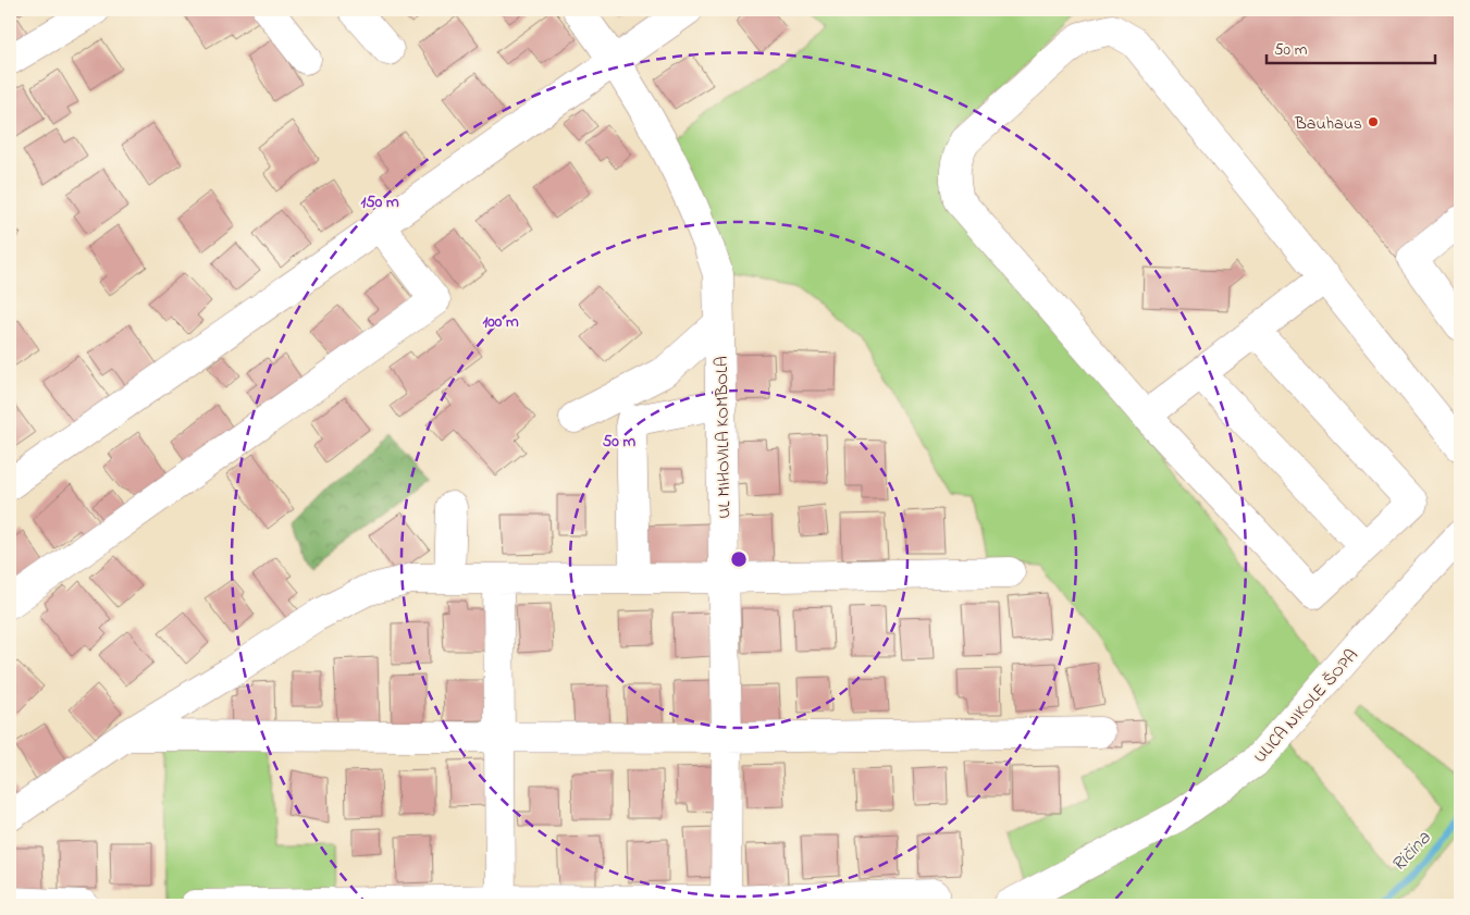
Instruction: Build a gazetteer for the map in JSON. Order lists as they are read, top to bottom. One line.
{"streets":{"street":["UL MIHOVILA KOMBOLA","ULICA NIKOLE ŠOPA"]},"water":["Ričina"],"places":["Bauhaus"],"scale_bar":"50 m","rings":["150 m","100 m","50 m"]}
